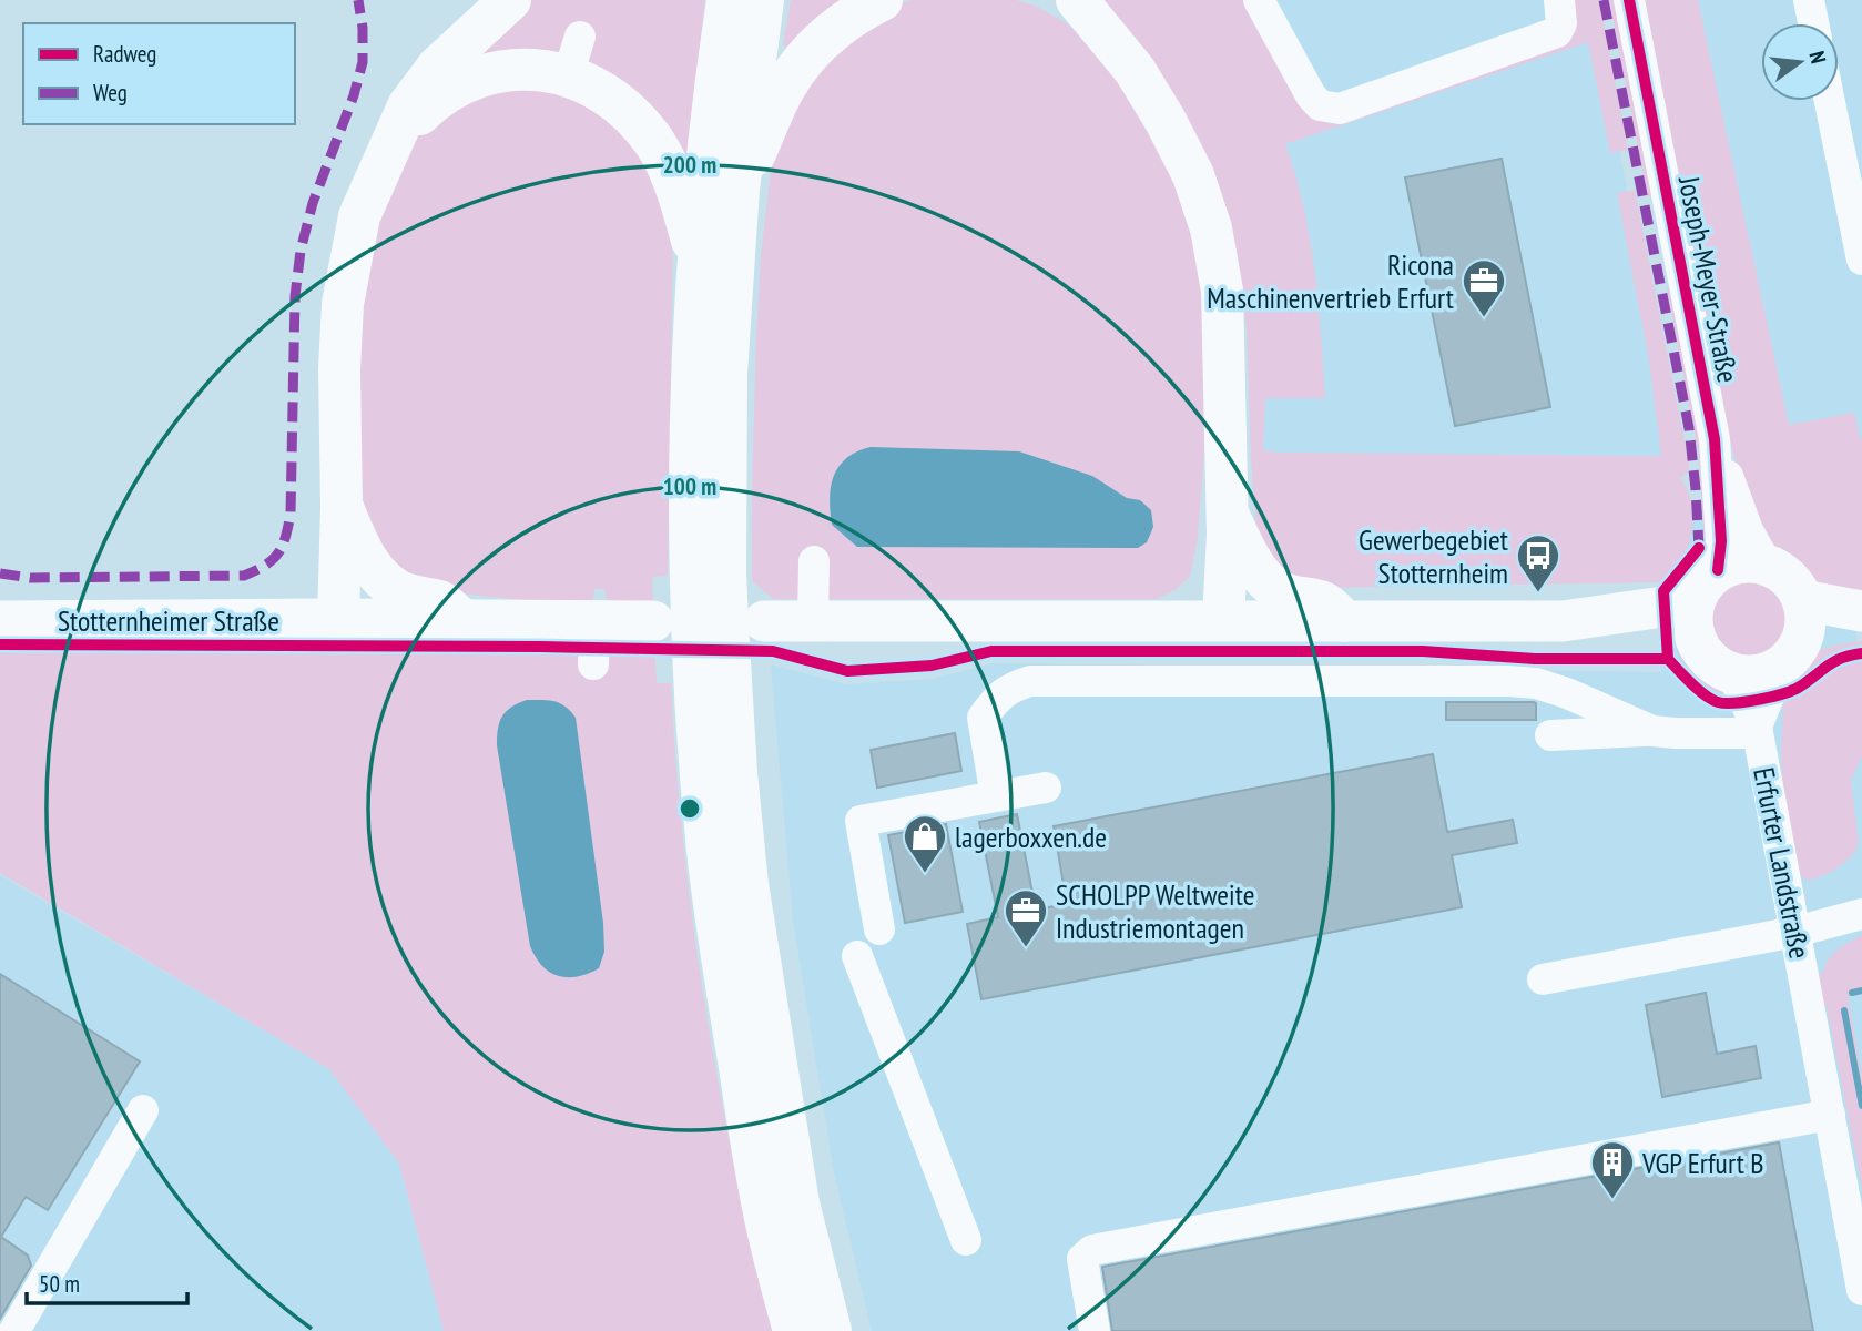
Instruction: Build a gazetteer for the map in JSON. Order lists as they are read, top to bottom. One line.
{"streets":{"main road":["Stotternheimer Straße"],"street":["Joseph-Meyer-Straße","Erfurter Landstraße"]},"crossings":[["Joseph-Meyer-Straße","Erfurter Landstraße"]],"places":{"office":["Ricona Maschinenvertrieb Erfurt","SCHOLPP Weltweite Industriemontagen"],"bus stop":["Gewerbegebiet Stotternheim"],"shop":["lagerboxxen.de"],"building":["VGP Erfurt B"]},"legend":["Radweg","Weg"],"scale_bar":"50 m","north":"right","rings":["200 m","100 m"]}
